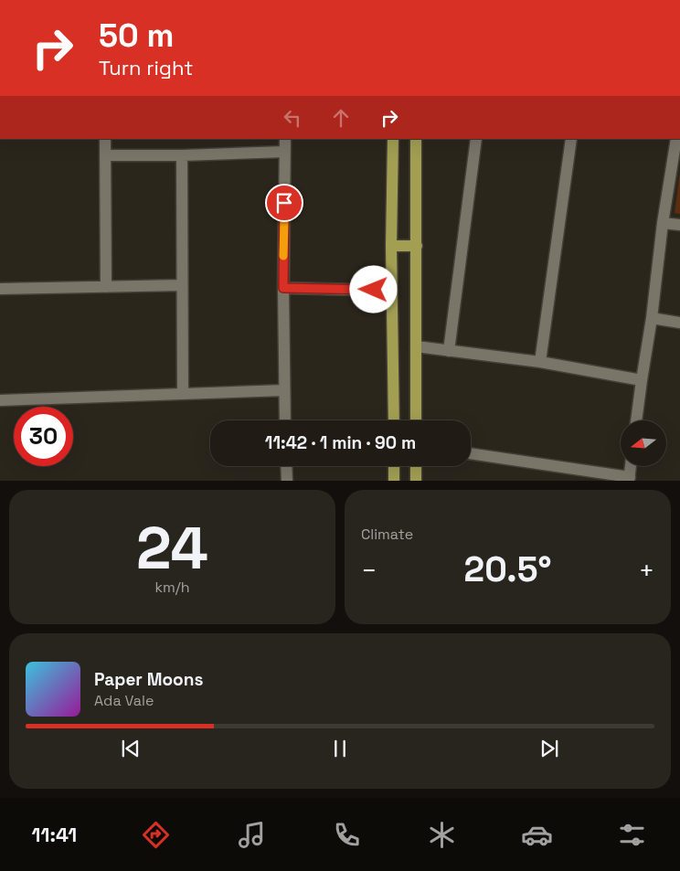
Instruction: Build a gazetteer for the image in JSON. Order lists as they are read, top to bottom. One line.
{"north":"left","page":{"turn":["50 m","Turn right"],"limit":"30","trip":"11:42 · 1 min · 90 m","tile":[["24","km/h"],"Climate"],"heat":["−","20.5°","+"],"song":["Paper Moons","Ada Vale"],"tabs":"11:41"}}
